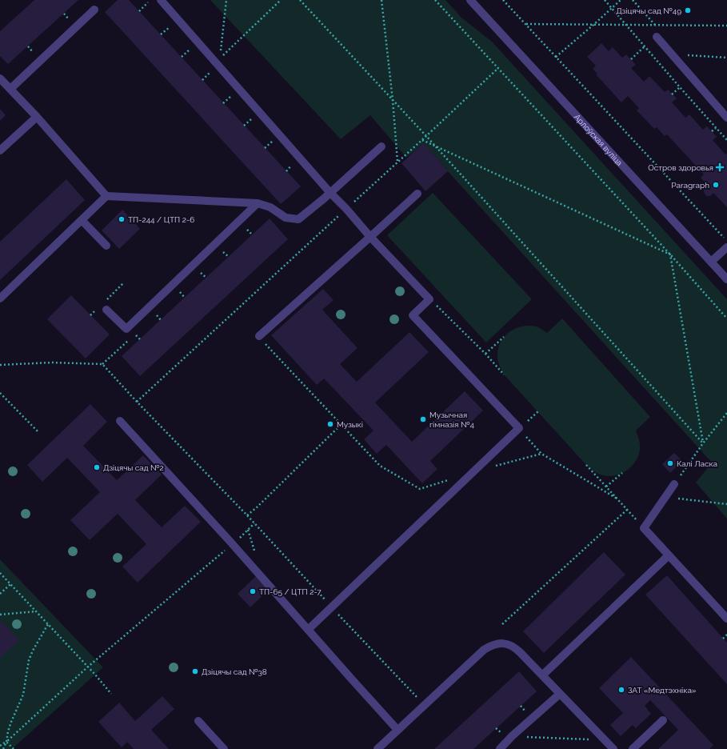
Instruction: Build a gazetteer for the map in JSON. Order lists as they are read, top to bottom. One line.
{"streets":{"street":["Арлоўская вуліца"]},"places":{"other":["Дзіцячы сад №49","Paragraph","ТП-244 / ЦТП 2-6","Музычная гімназія №4","Музыкі","Калі Ласка","Дзіцячы сад №2","ТП-65 / ЦТП 2-7","Дзіцячы сад №38","ЗАТ «Медтэхніка»"],"health":["Остров здоровья"]}}
